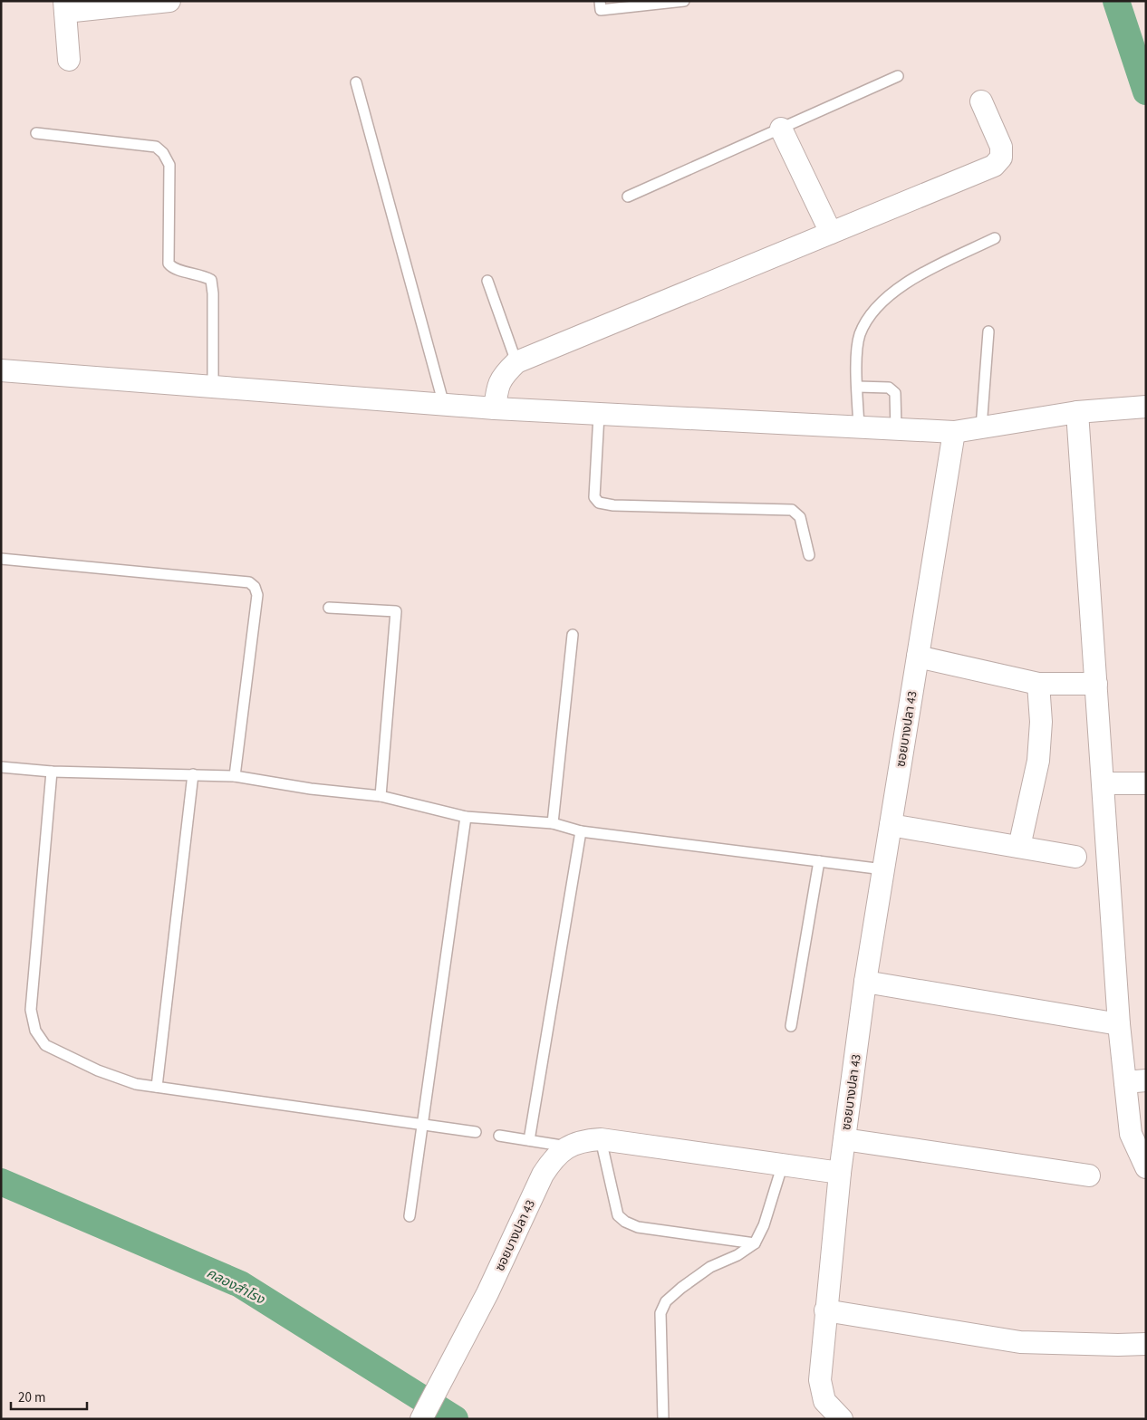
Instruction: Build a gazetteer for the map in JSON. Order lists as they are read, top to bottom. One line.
{"streets":{"street":["ซอยบางปลา 43"]},"water":["คลองสำโรง"],"scale_bar":"20 m"}
